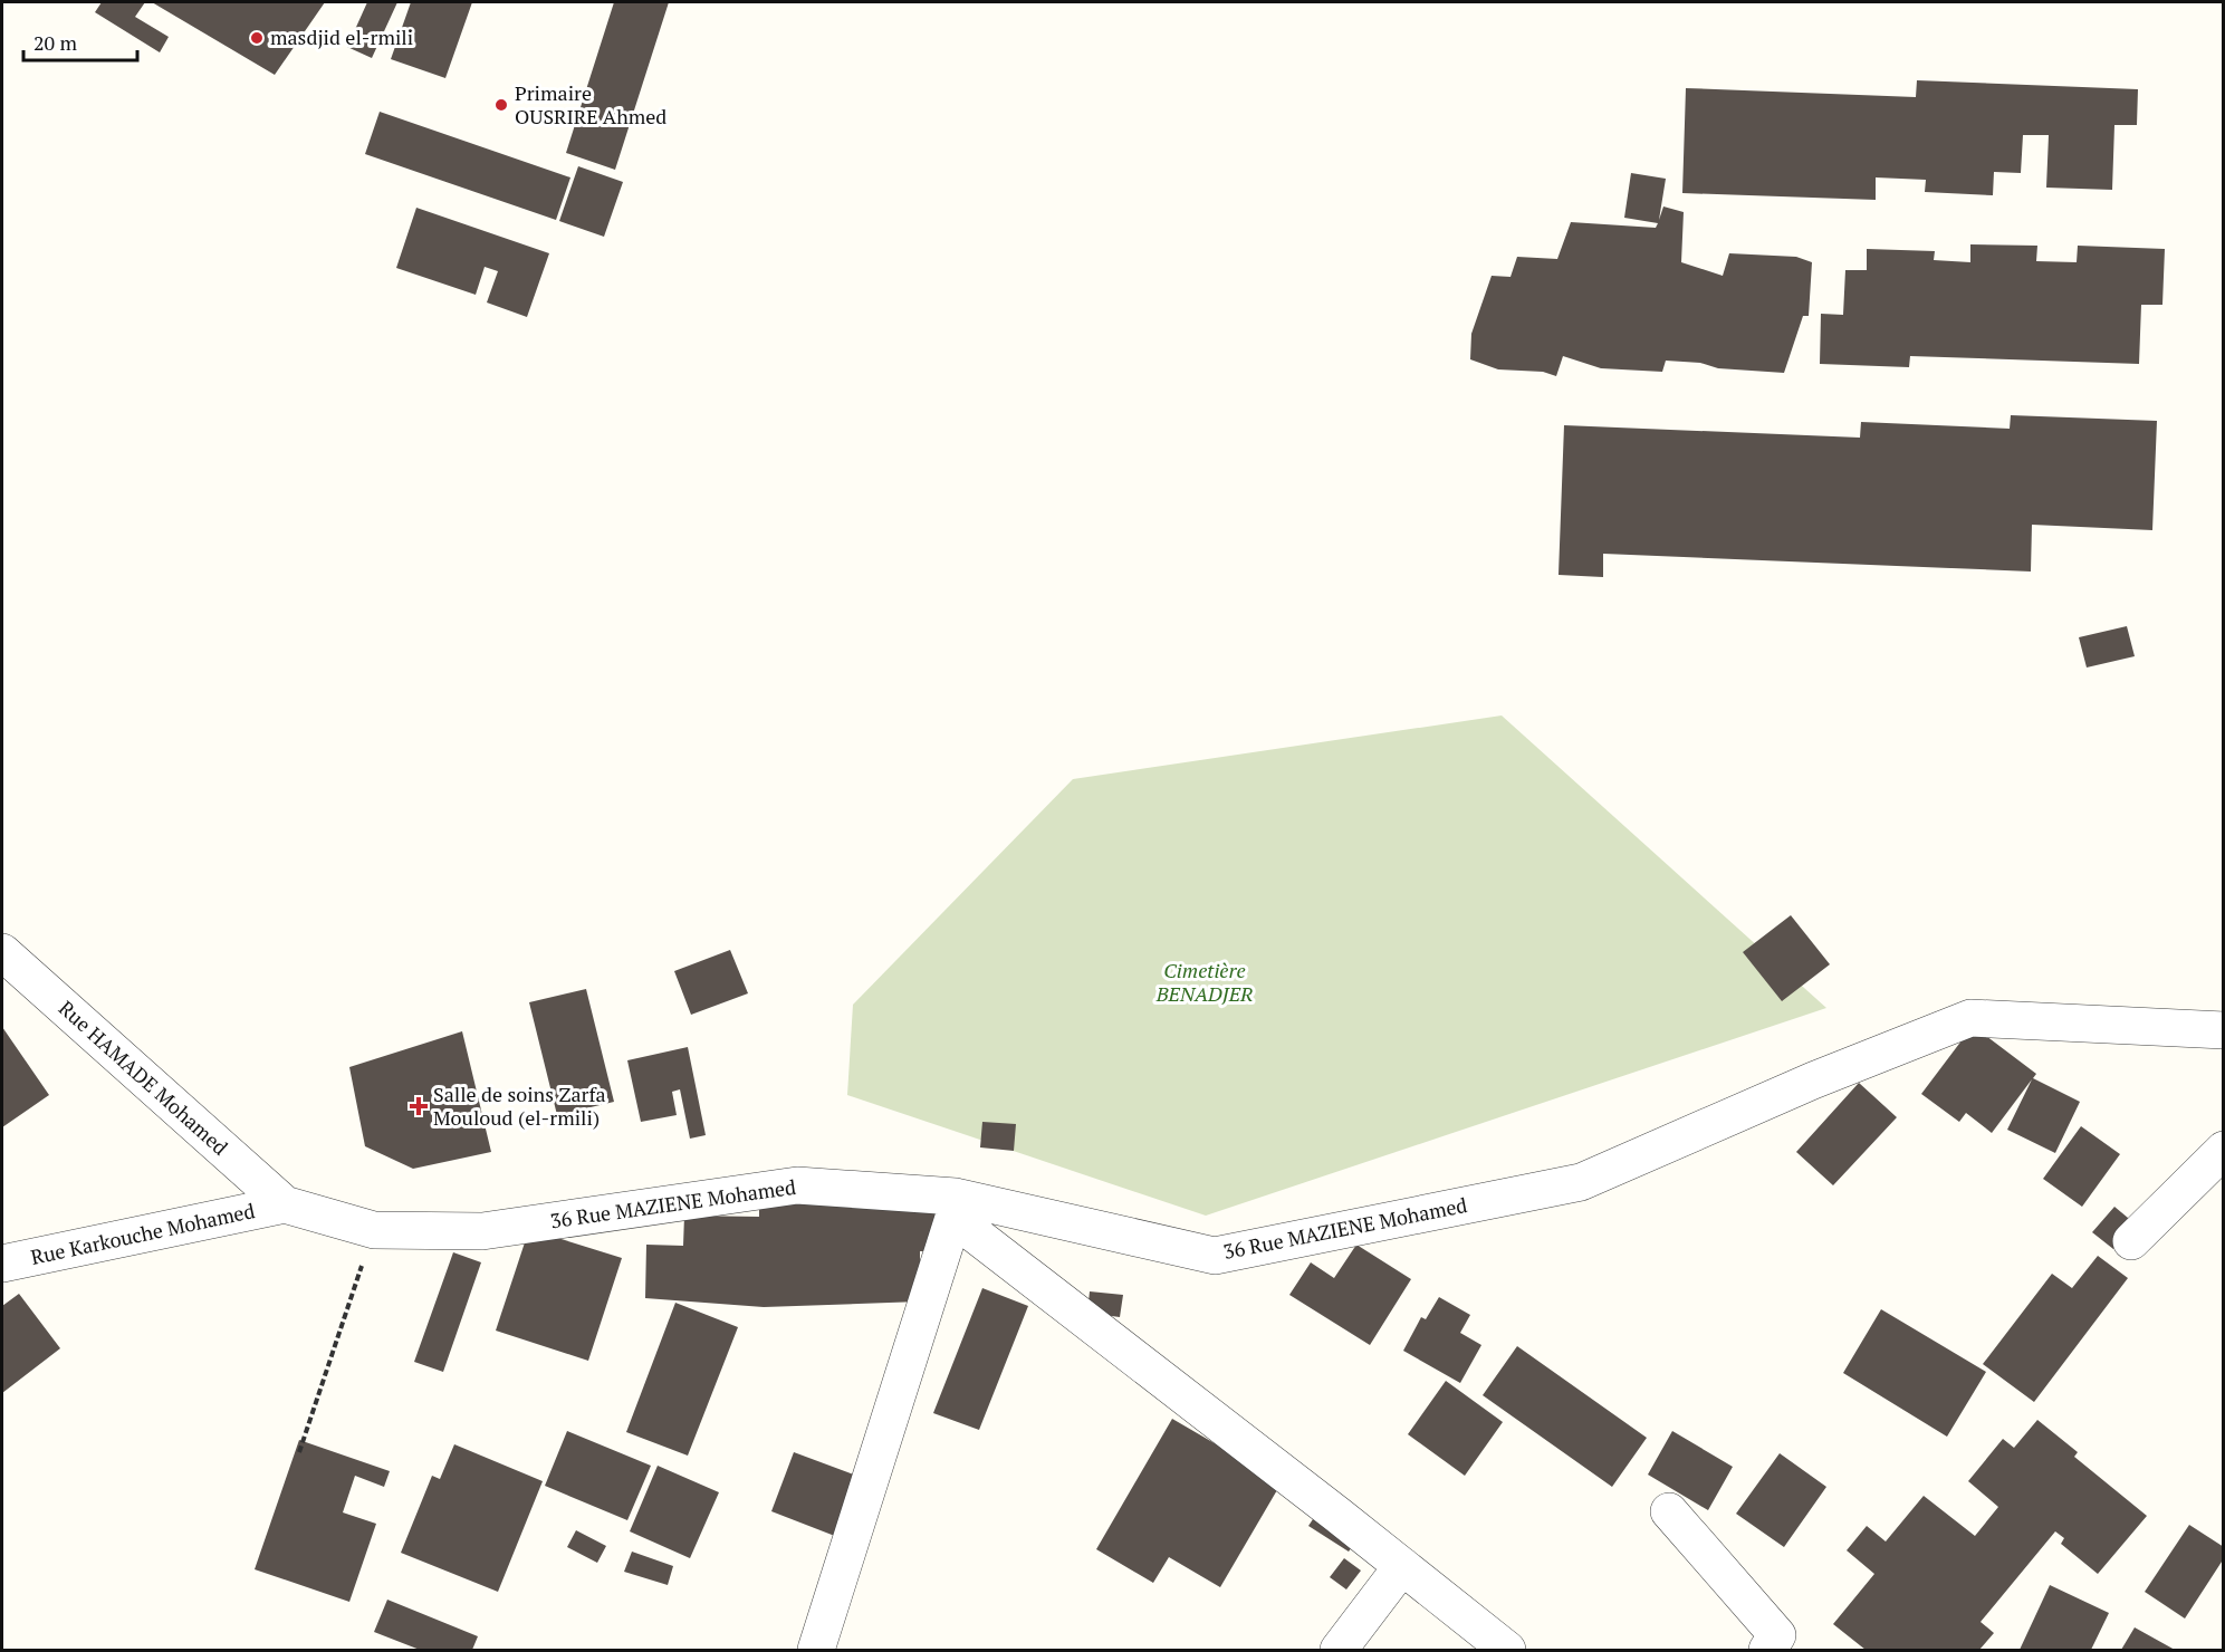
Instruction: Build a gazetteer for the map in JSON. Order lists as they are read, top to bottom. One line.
{"streets":{"street":["Rue HAMADE Mohamed","36 Rue MAZIENE Mohamed","Rue Karkouche Mohamed"]},"crossings":[["Rue HAMADE Mohamed","36 Rue MAZIENE Mohamed"],["Rue HAMADE Mohamed","Rue Karkouche Mohamed"],["36 Rue MAZIENE Mohamed","Rue Karkouche Mohamed"]],"parks":["Cimetière BENADJER"],"places":{"other":["masdjid el-rmili","Primaire OUSRIRE Ahmed"],"health":["Salle de soins Zarfa Mouloud (el-rmili)"]},"scale_bar":"20 m"}
